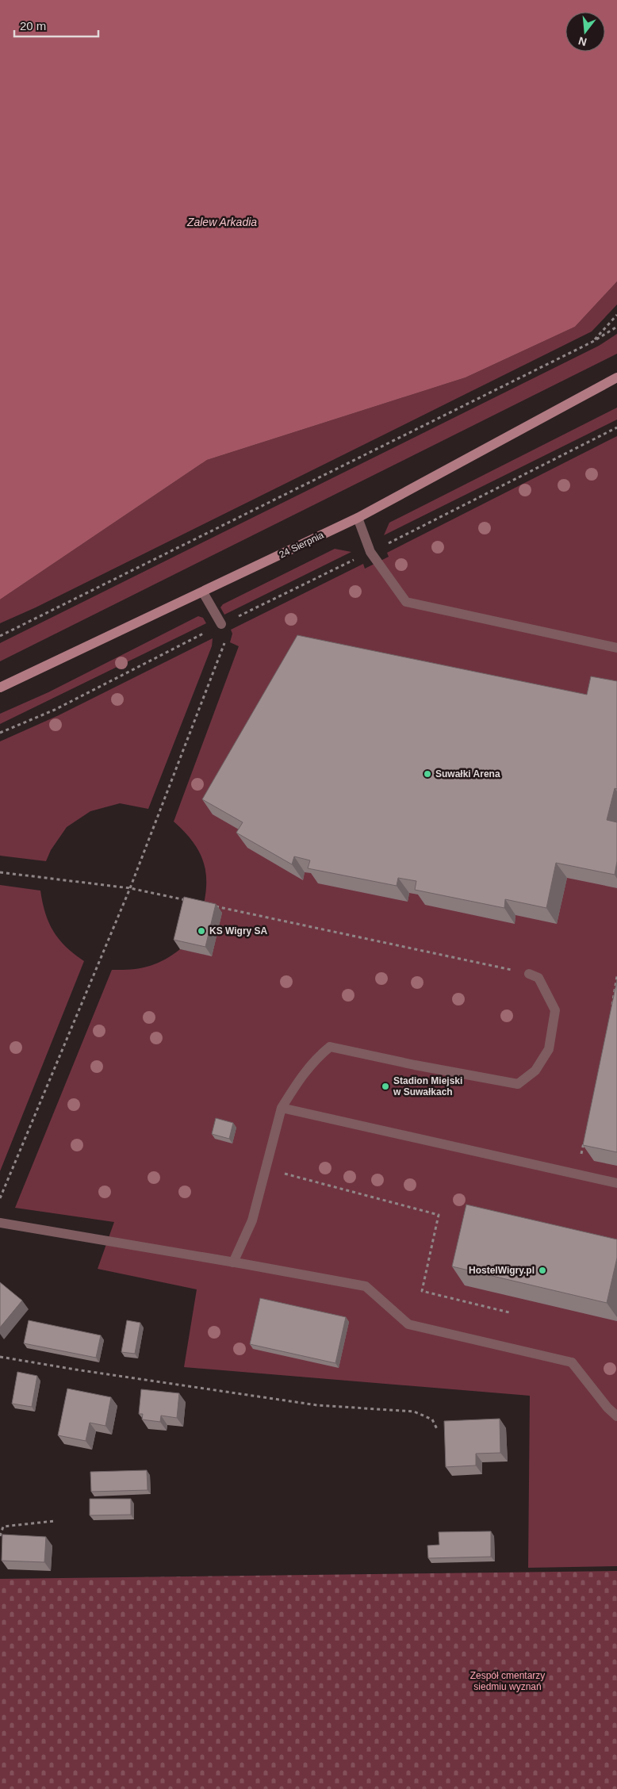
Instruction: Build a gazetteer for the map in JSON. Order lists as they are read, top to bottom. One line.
{"streets":{"main road":["24 Sierpnia"]},"water":["Zalew Arkadia"],"parks":["Zespół cmentarzy siedmiu wyznań"],"places":["Suwałki Arena","KS Wigry SA","Stadion Miejski w Suwałkach","HostelWigry.pl"],"scale_bar":"20 m","north":"bottom"}
